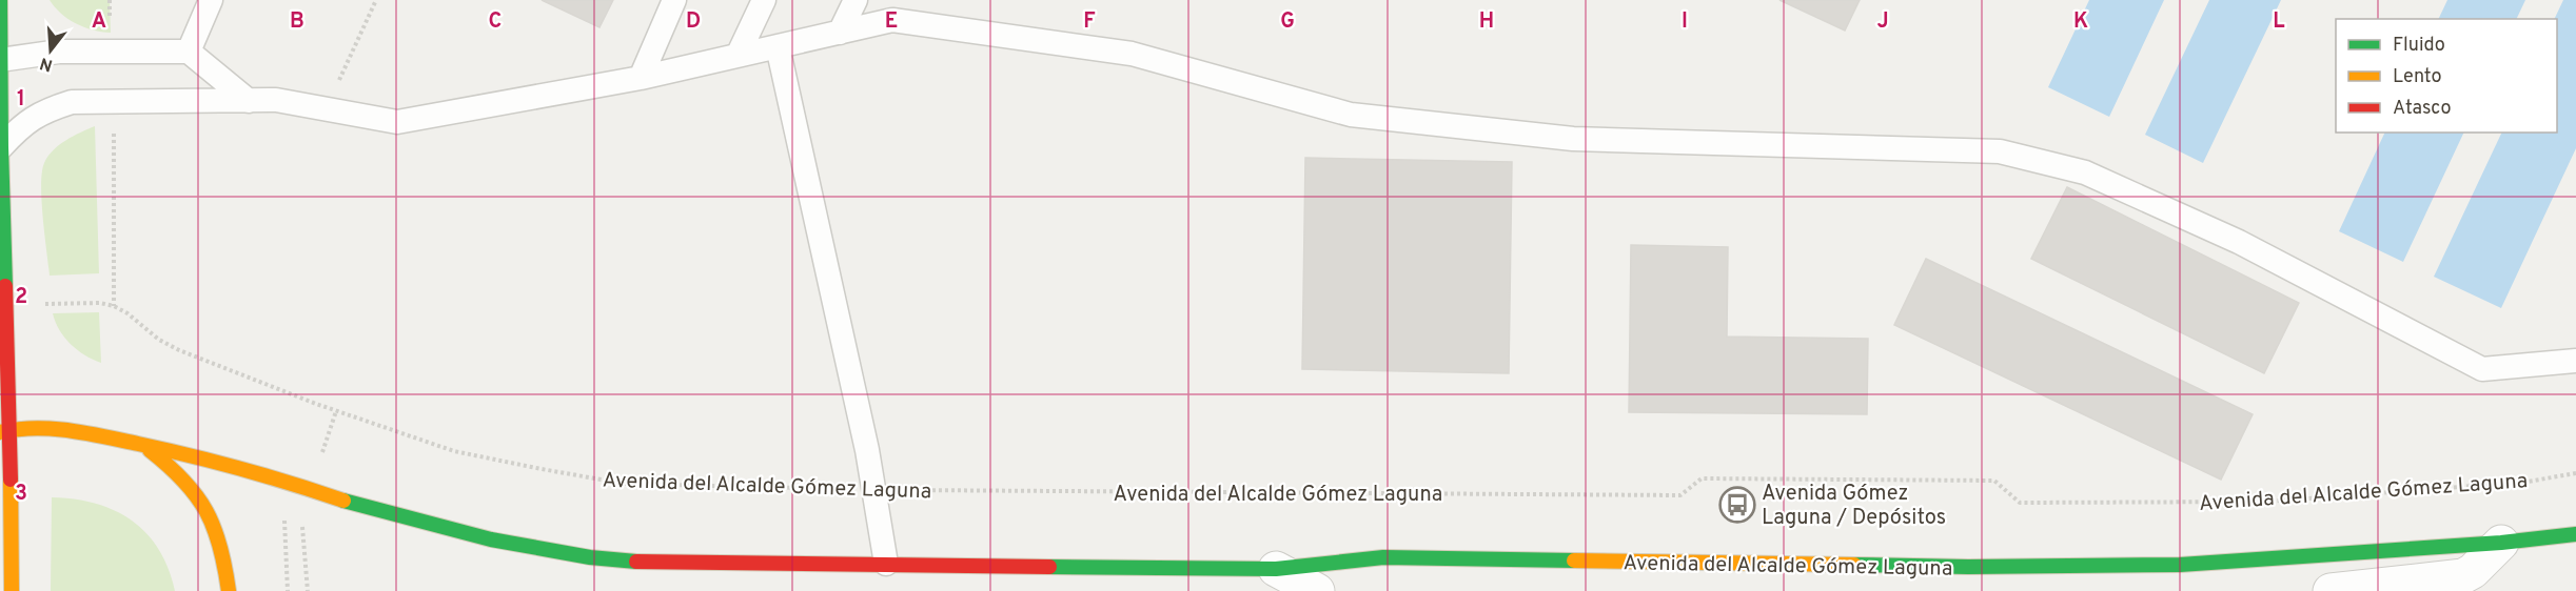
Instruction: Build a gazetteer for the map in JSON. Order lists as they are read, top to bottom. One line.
{"streets":{"main road":["Avenida del Alcalde Gómez Laguna"]},"places":{"bus stop":["Avenida Gómez Laguna / Depósitos"]},"legend":["Fluido","Lento","Atasco"],"north":"bottom","grid":{"columns":["A","B","C","D","E","F","G","H","I","J","K","L"],"rows":["1","2","3"]}}
